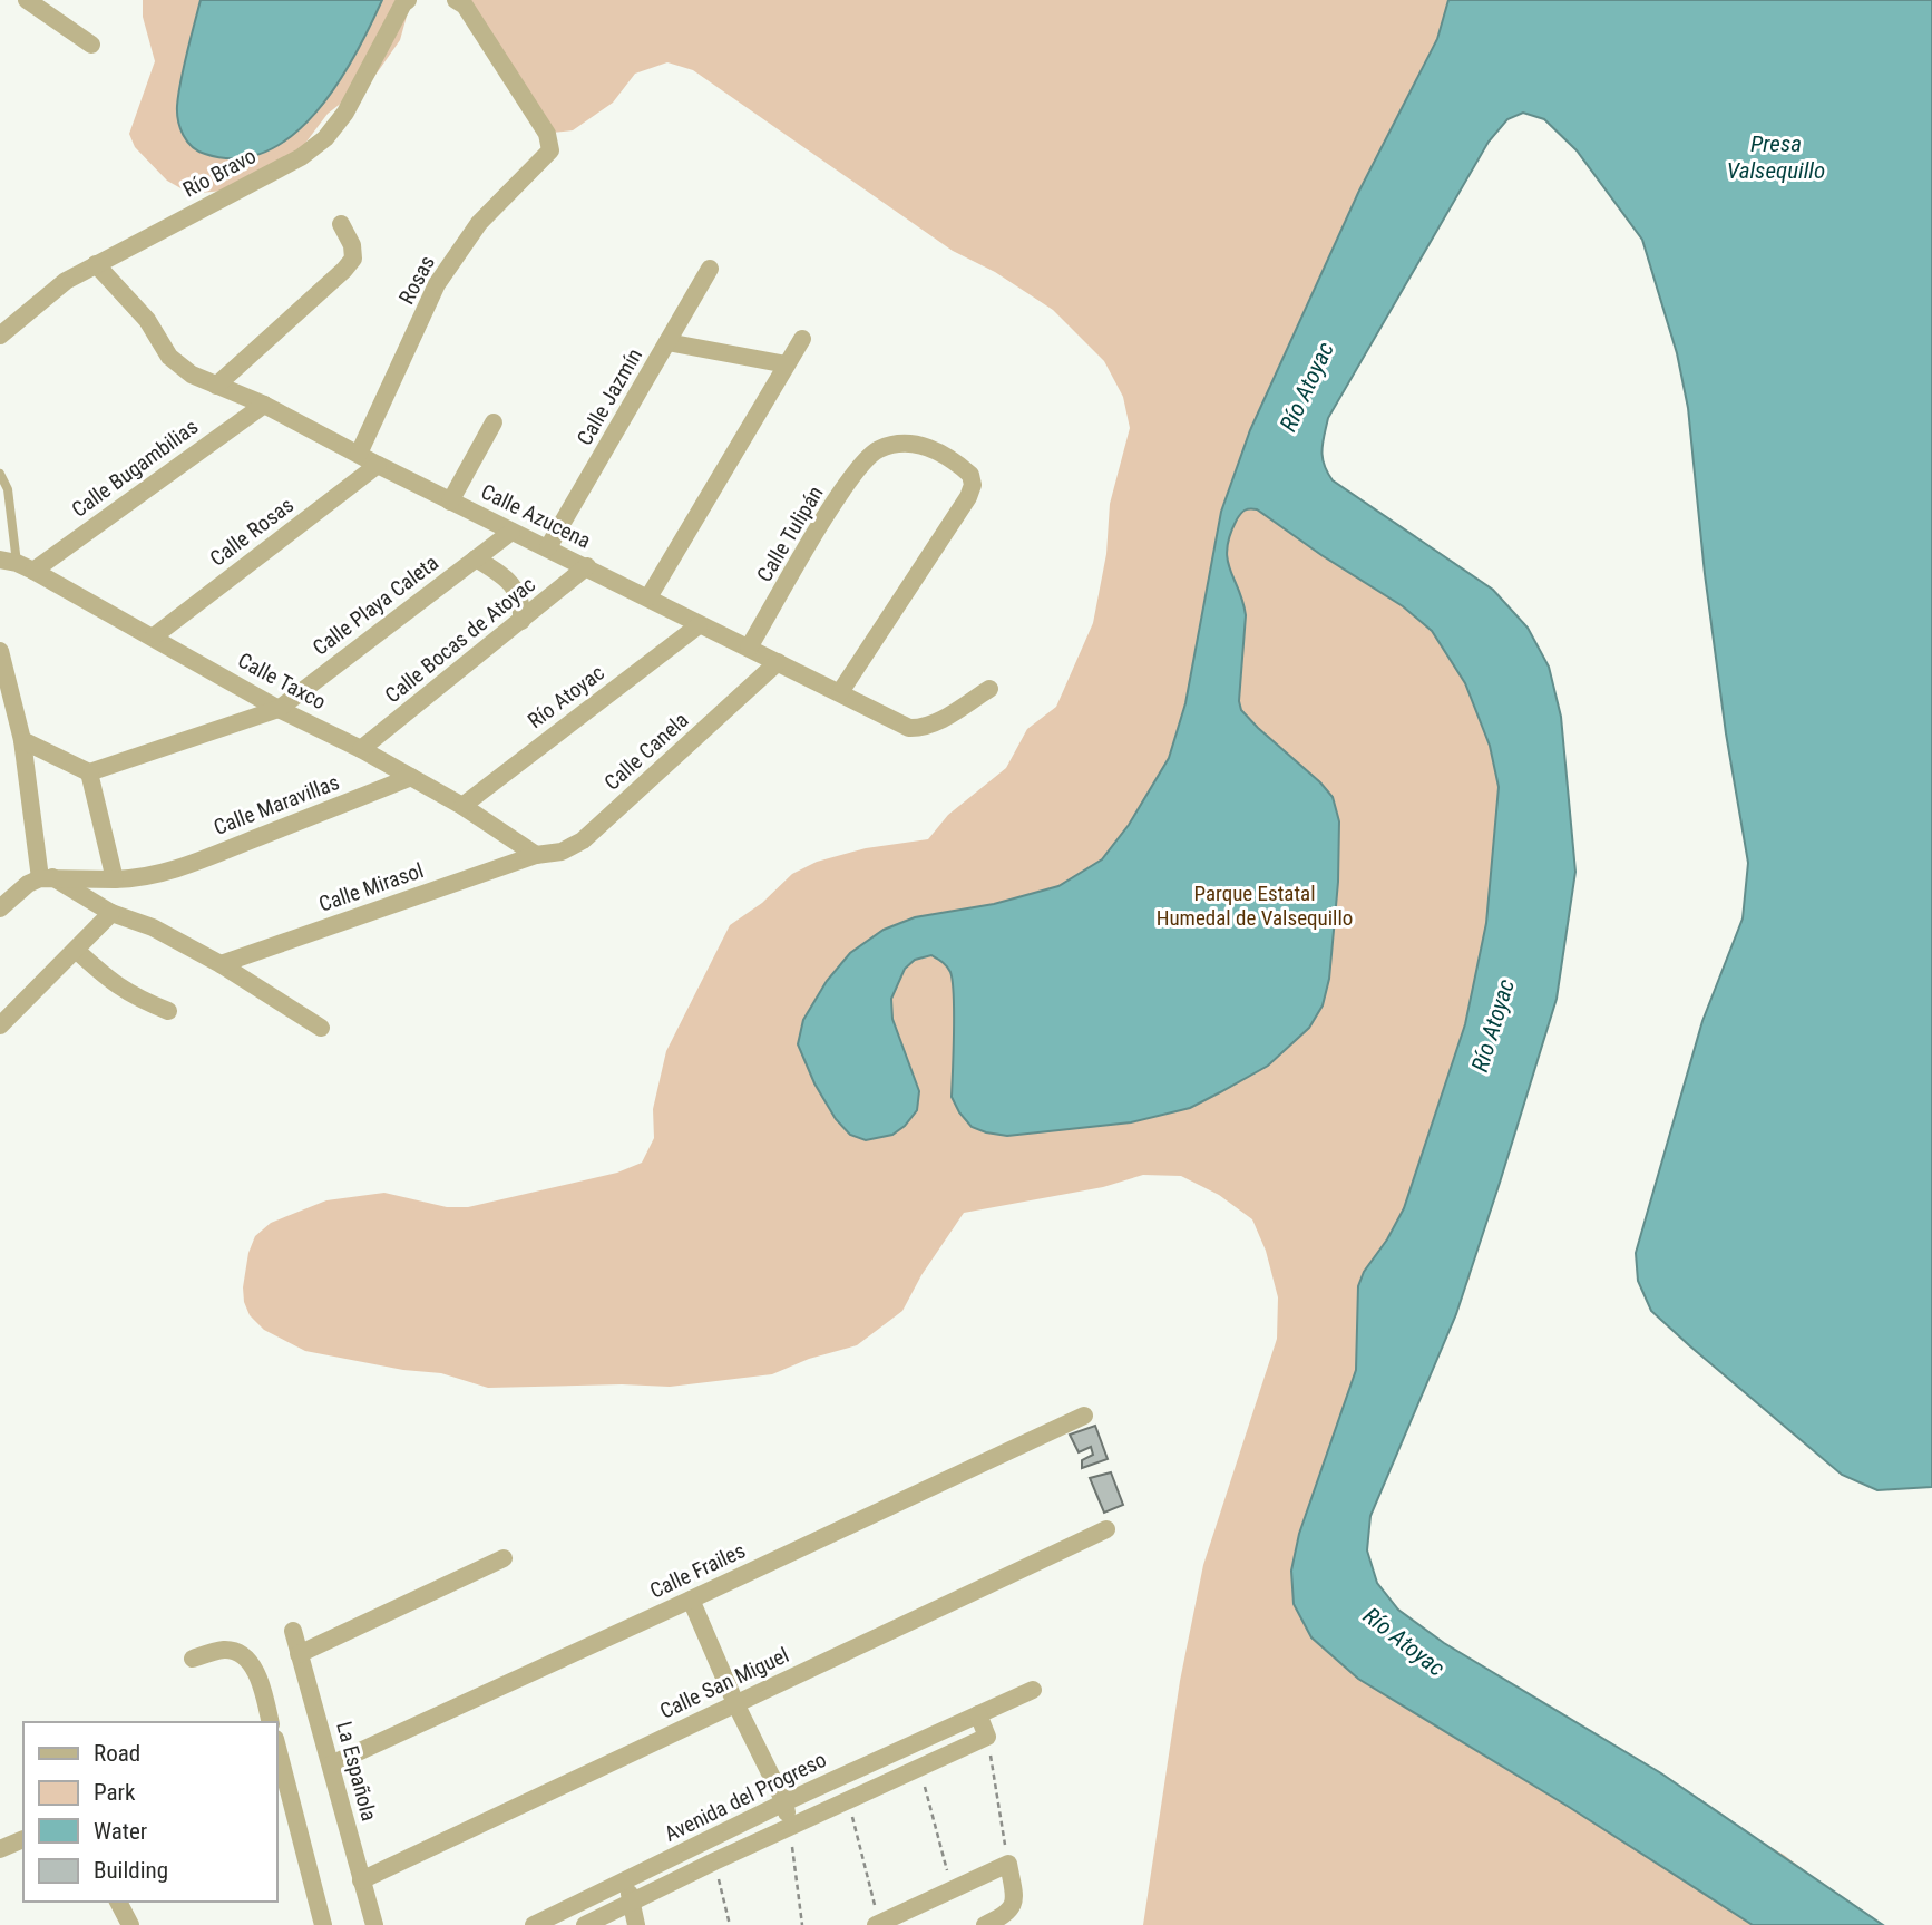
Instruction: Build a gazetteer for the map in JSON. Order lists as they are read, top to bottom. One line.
{"streets":{"street":["Río Bravo","Rosas","Calle Jazmín","Calle Bugambilias","Calle Azucena","Calle Rosas","Calle Tulipán","Calle Playa Caleta","Calle Bocas de Atoyac","Calle Taxco","Río Atoyac","Calle Canela","Calle Maravillas","Calle Mirasol","Calle Frailes","Calle San Miguel","La Española","Avenida del Progreso"]},"crossings":[["Río Bravo","Calle Azucena"],["Rosas","Calle Azucena"],["Calle Jazmín","Calle Azucena"],["Calle Bugambilias","Calle Azucena"],["Calle Bugambilias","Calle Taxco"],["Calle Azucena","Calle Rosas"],["Calle Azucena","Calle Tulipán"],["Calle Azucena","Calle Playa Caleta"],["Calle Azucena","Calle Bocas de Atoyac"],["Calle Azucena","Río Atoyac"],["Calle Azucena","Calle Canela"],["Calle Rosas","Calle Taxco"],["Calle Playa Caleta","Calle Taxco"],["Calle Bocas de Atoyac","Calle Taxco"],["Calle Taxco","Río Atoyac"],["Calle Taxco","Calle Canela"],["Calle Taxco","Calle Maravillas"],["Calle Taxco","Calle Mirasol"],["Calle Canela","Calle Mirasol"],["Calle Frailes","La Española"],["Calle San Miguel","La Española"]],"water":["Presa Valsequillo","Río Atoyac"],"parks":["Parque Estatal Humedal de Valsequillo"],"legend":["Road","Park","Water","Building"]}
